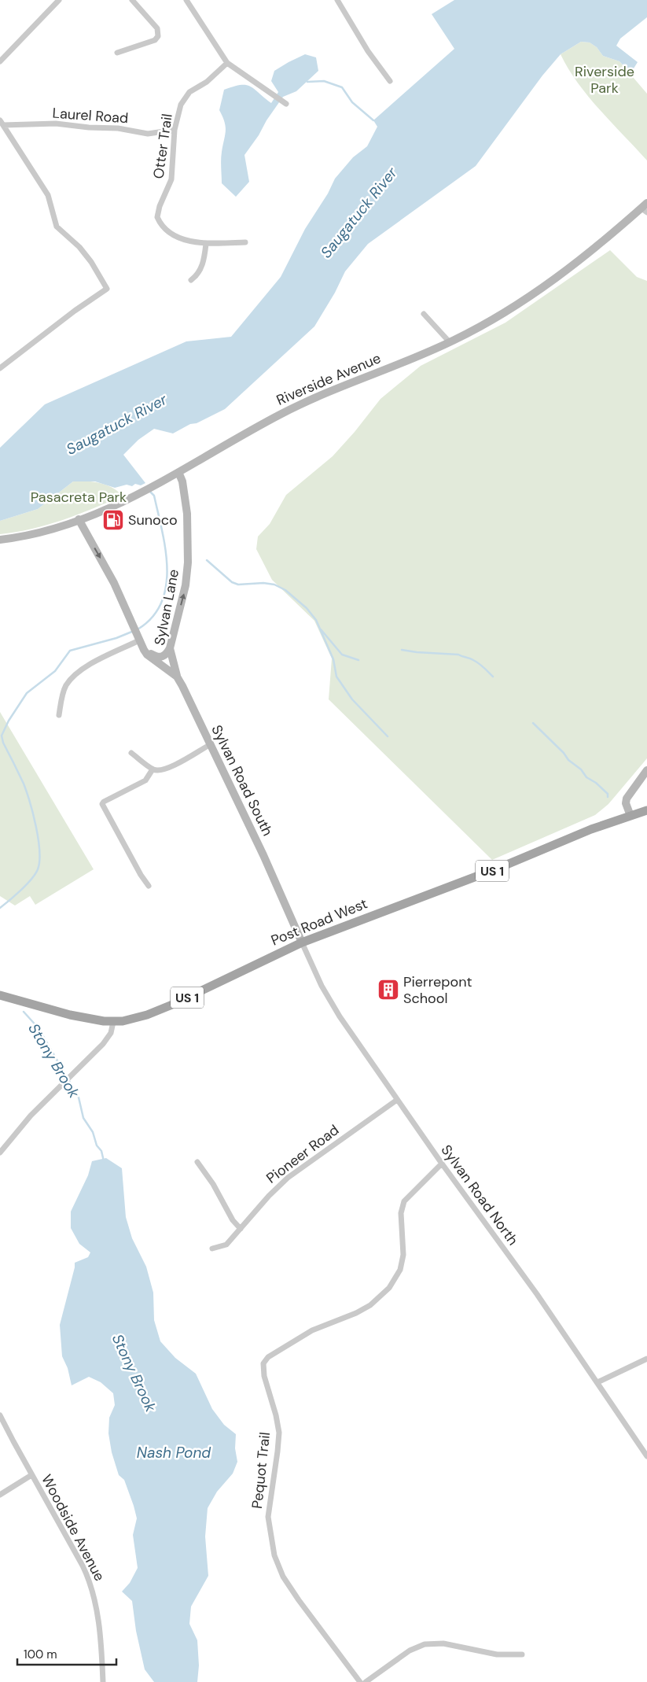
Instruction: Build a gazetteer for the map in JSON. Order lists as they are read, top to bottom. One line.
{"streets":{"main road":["US 1","Post Road West"],"street":["Laurel Road","Otter Trail","Riverside Avenue","Sylvan Lane","Sylvan Road South","Pioneer Road","Sylvan Road North","Pequot Trail","Woodside Avenue"]},"crossings":[["Laurel Road","Otter Trail"],["Riverside Avenue","Sylvan Lane"],["Riverside Avenue","Sylvan Road South"],["Sylvan Lane","Sylvan Road South"],["Sylvan Road South","Post Road West"],["Sylvan Road South","Sylvan Road North"],["Post Road West","Sylvan Road North"],["Pioneer Road","Sylvan Road North"],["Sylvan Road North","Pequot Trail"]],"one_way":["Sylvan Lane"],"water":["Saugatuck River","Stony Brook","Nash Pond"],"parks":["Riverside Park","Pasacreta Park"],"places":{"fuel station":["Sunoco"],"building":["Pierrepont School"]},"scale_bar":"100 m"}
